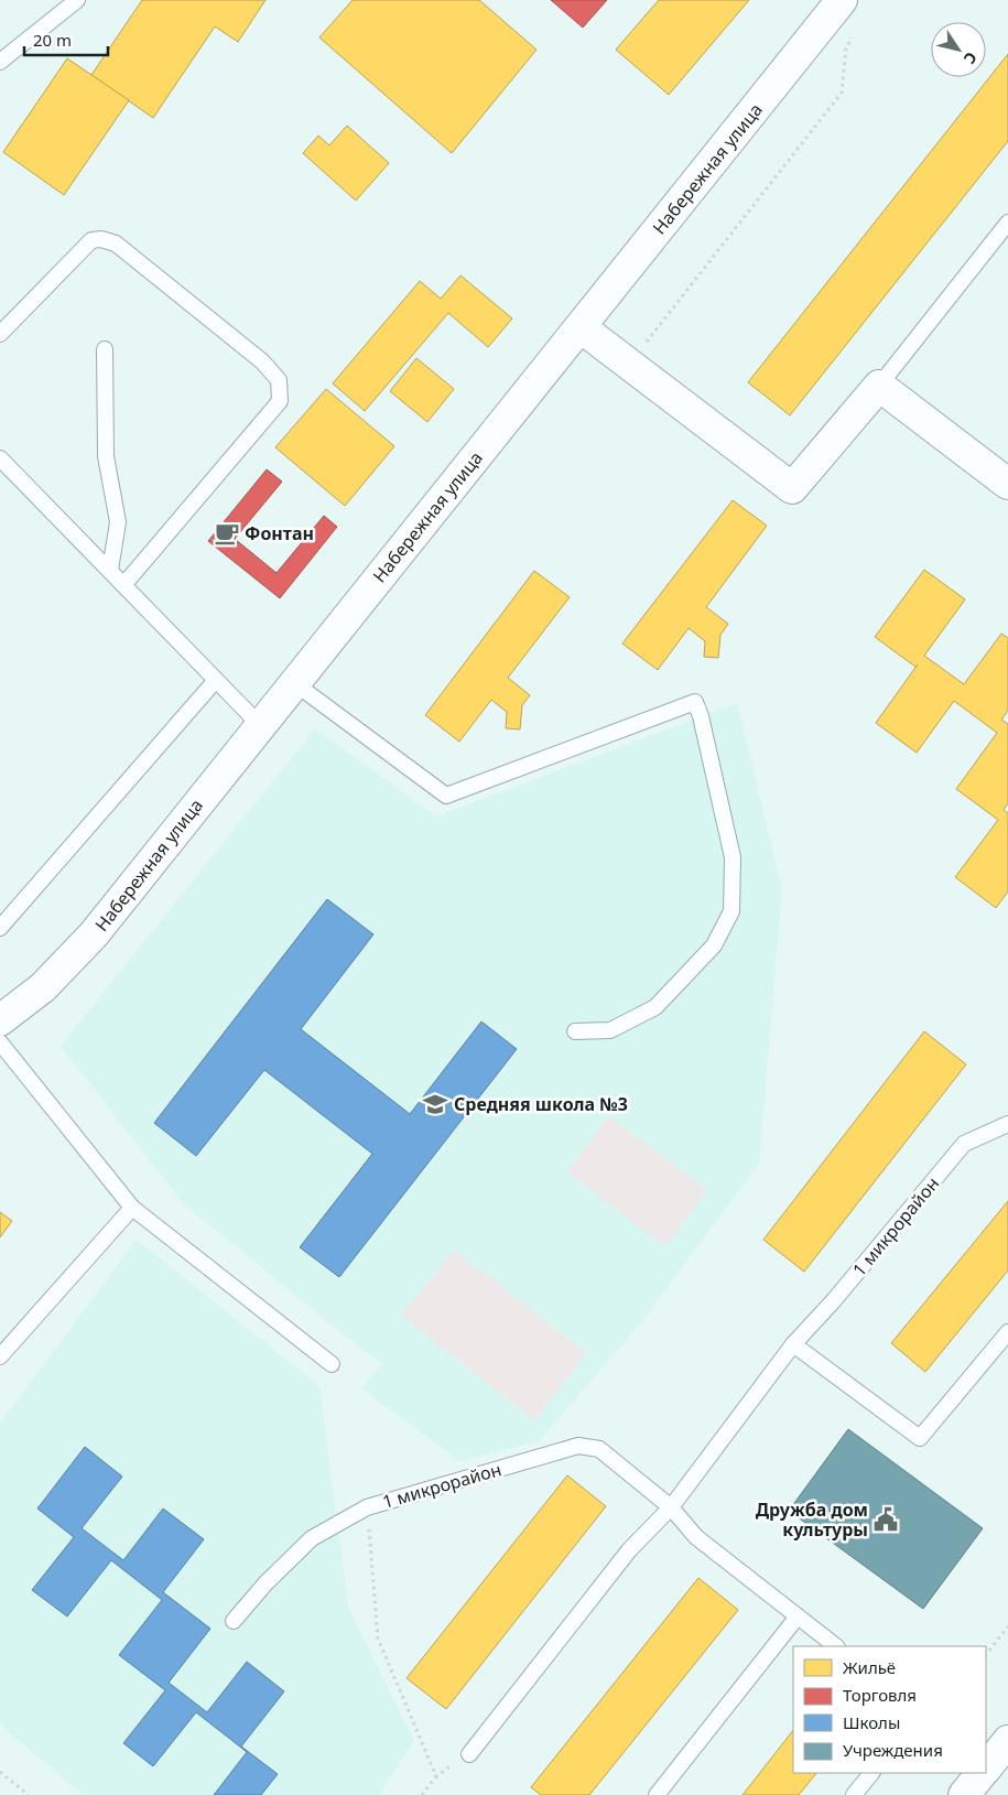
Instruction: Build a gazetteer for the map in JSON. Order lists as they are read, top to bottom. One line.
{"streets":{"street":["Набережная улица"],"lane":["1 микрорайон"]},"places":{"cafe":["Фонтан"],"school or university":["Средняя школа №3"],"public building":["Дружба дом культуры"]},"legend":["Жильё","Торговля","Школы","Учреждения"],"scale_bar":"20 m","north":"bottom right"}
